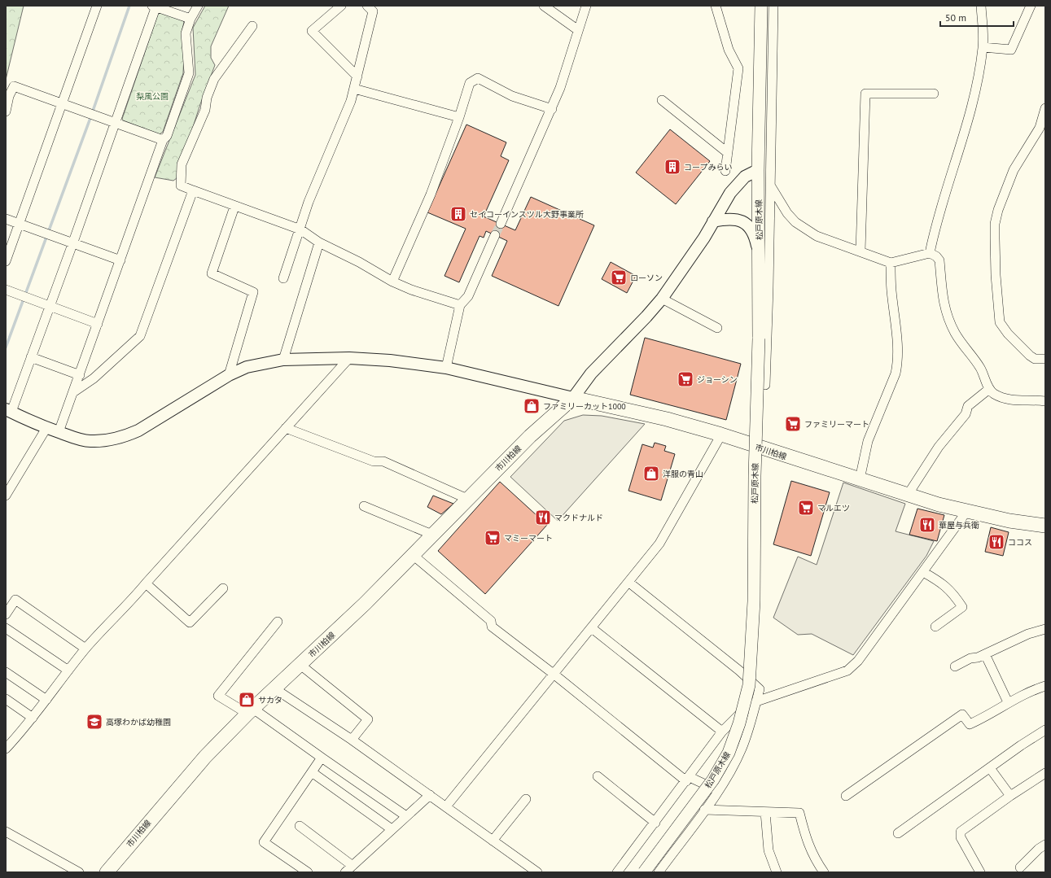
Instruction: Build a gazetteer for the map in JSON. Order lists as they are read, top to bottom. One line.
{"streets":{"main road":["松戸原木線","市川柏線"]},"parks":["梨風公園"],"places":{"building":["コープみらい","セイコーインスツル大野事業所"],"supermarket":["ローソン","ジョーシン","ファミリーマート","マルエツ","マミーマート"],"shop":["ファミリーカット1000","洋服の青山","サカタ"],"restaurant":["マクドナルド","華屋与兵衛","ココス"],"school or university":["高塚わかば幼稚園"]},"scale_bar":"50 m"}
